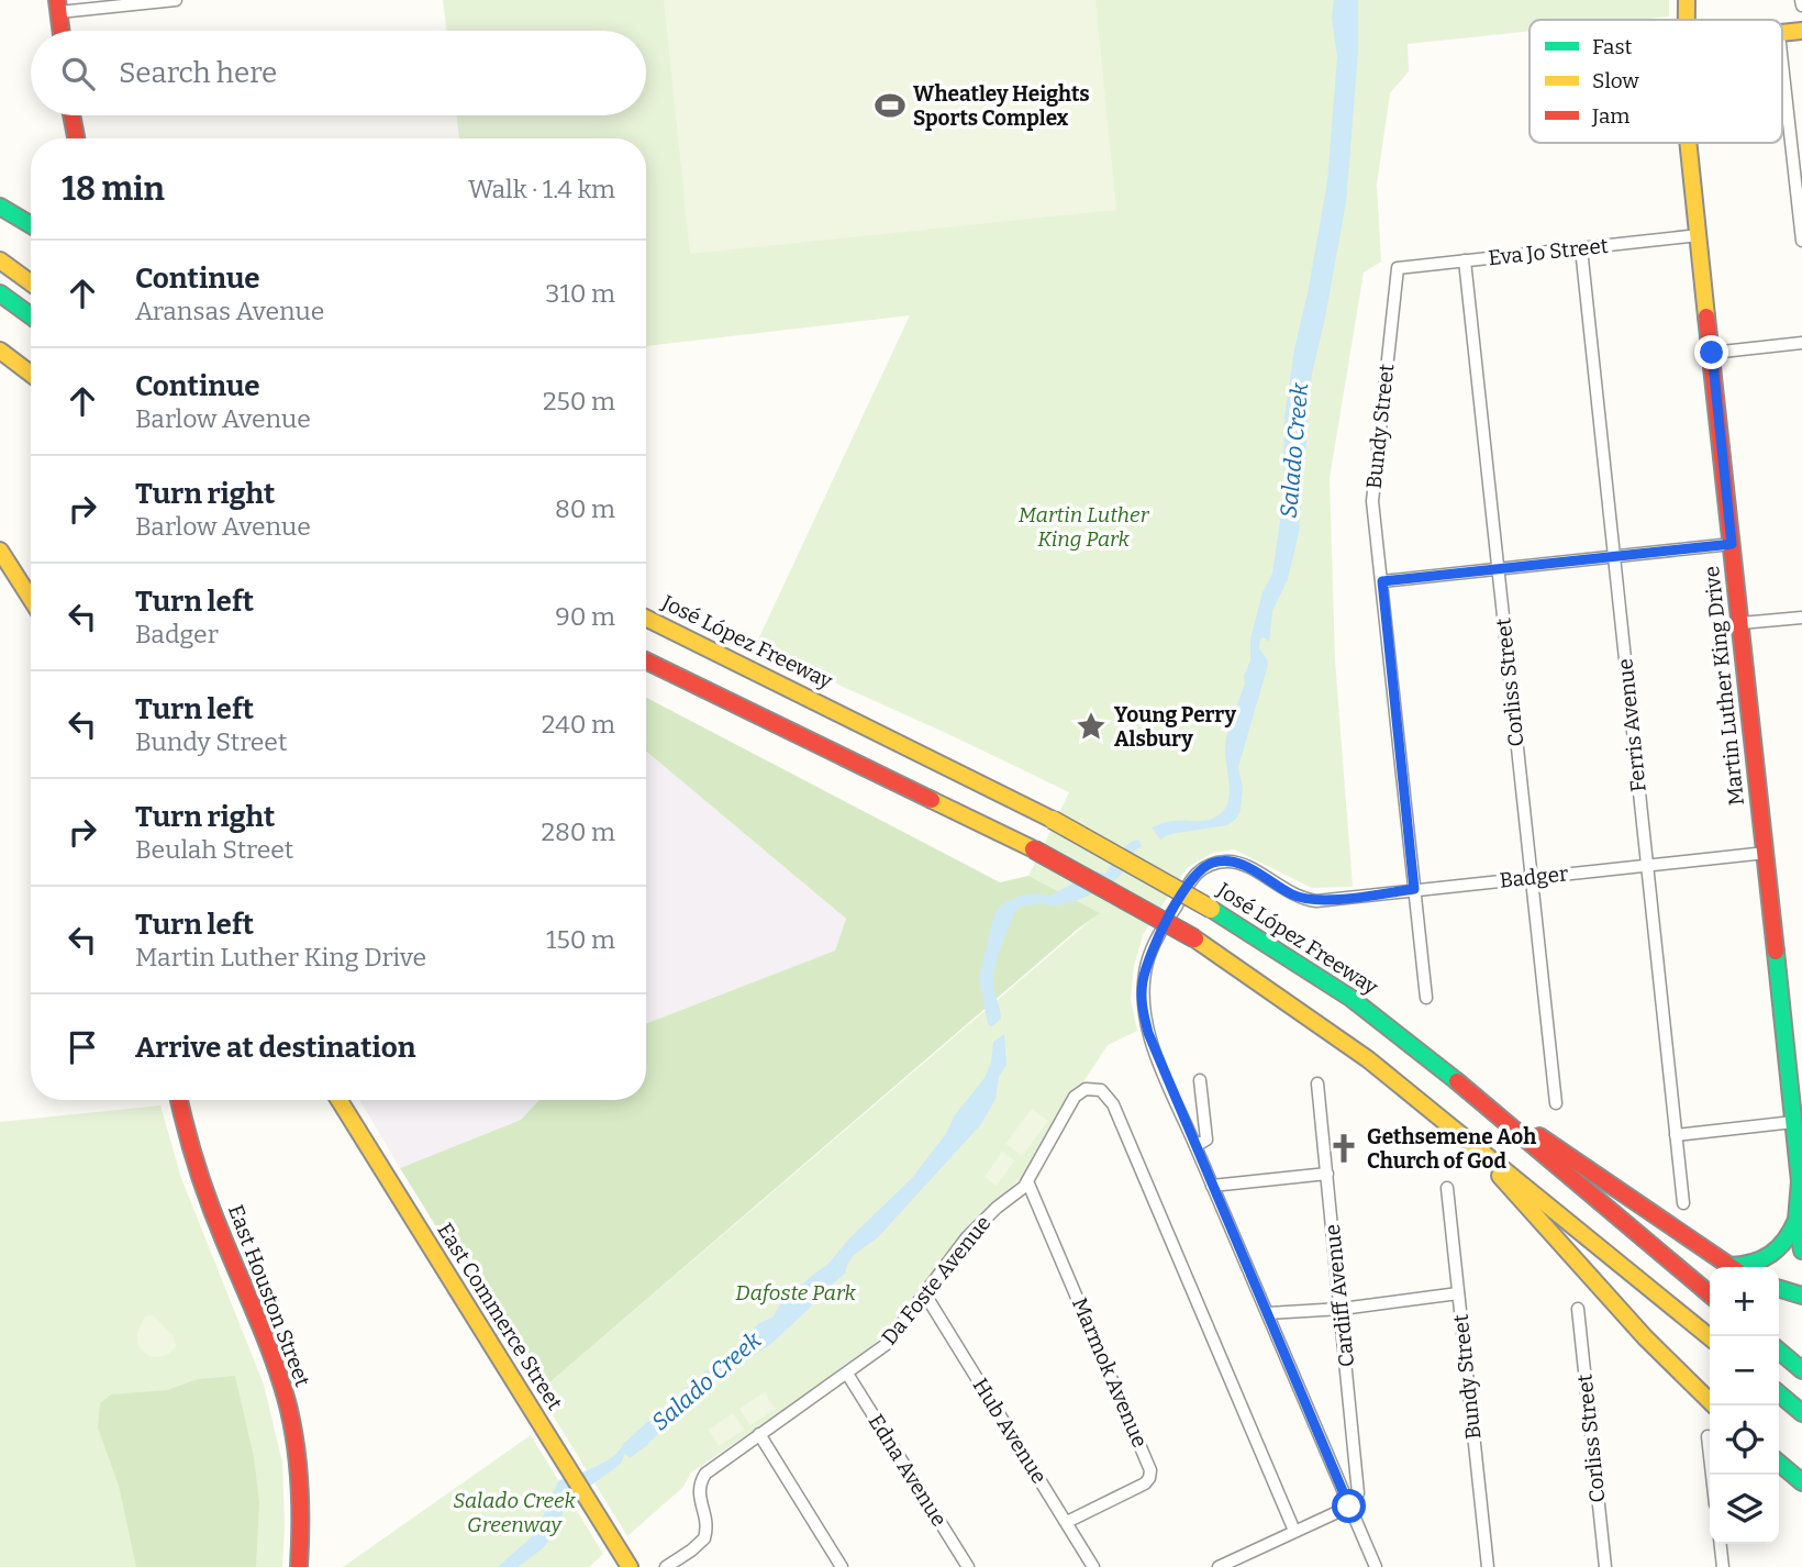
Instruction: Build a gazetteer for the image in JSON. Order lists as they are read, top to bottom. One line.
{"streets":{"main road":["José López Freeway","Martin Luther King Drive","East Houston Street","East Commerce Street"],"street":["Eva Jo Street","Bundy Street","Corliss Street","Ferris Avenue","Badger","Da Foste Avenue","Cardiff Avenue","Marmok Avenue","Hub Avenue","Edna Avenue"]},"crossings":[["Eva Jo Street","Bundy Street"],["Eva Jo Street","Corliss Street"],["Eva Jo Street","Martin Luther King Drive"],["Eva Jo Street","Ferris Avenue"],["Bundy Street","Badger"],["Corliss Street","Badger"],["Martin Luther King Drive","Badger"],["Ferris Avenue","Badger"],["Da Foste Avenue","Marmok Avenue"],["Da Foste Avenue","Hub Avenue"],["Da Foste Avenue","Edna Avenue"],["Marmok Avenue","Hub Avenue"]],"water":["Salado Creek"],"parks":["Martin Luther King Park","Dafoste Park","Salado Creek Greenway"],"places":{"sports":["Wheatley Heights Sports Complex"],"place":["Young Perry Alsbury"],"church":["Gethsemene Aoh Church of God"]},"legend":["Fast","Slow","Jam"],"page":{"search":"Search here","heading":["18 min","Walk · 1.4 km"],"list":[["Continue","Aransas Avenue","310 m"],["Continue","Barlow Avenue","250 m"],["Turn right","Barlow Avenue","80 m"],["Turn left","Badger","90 m"],["Turn left","Bundy Street","240 m"],["Turn right","Beulah Street","280 m"],["Turn left","Martin Luther King Drive","150 m"],"Arrive at destination"],"map_buttons":["+","−"]}}
